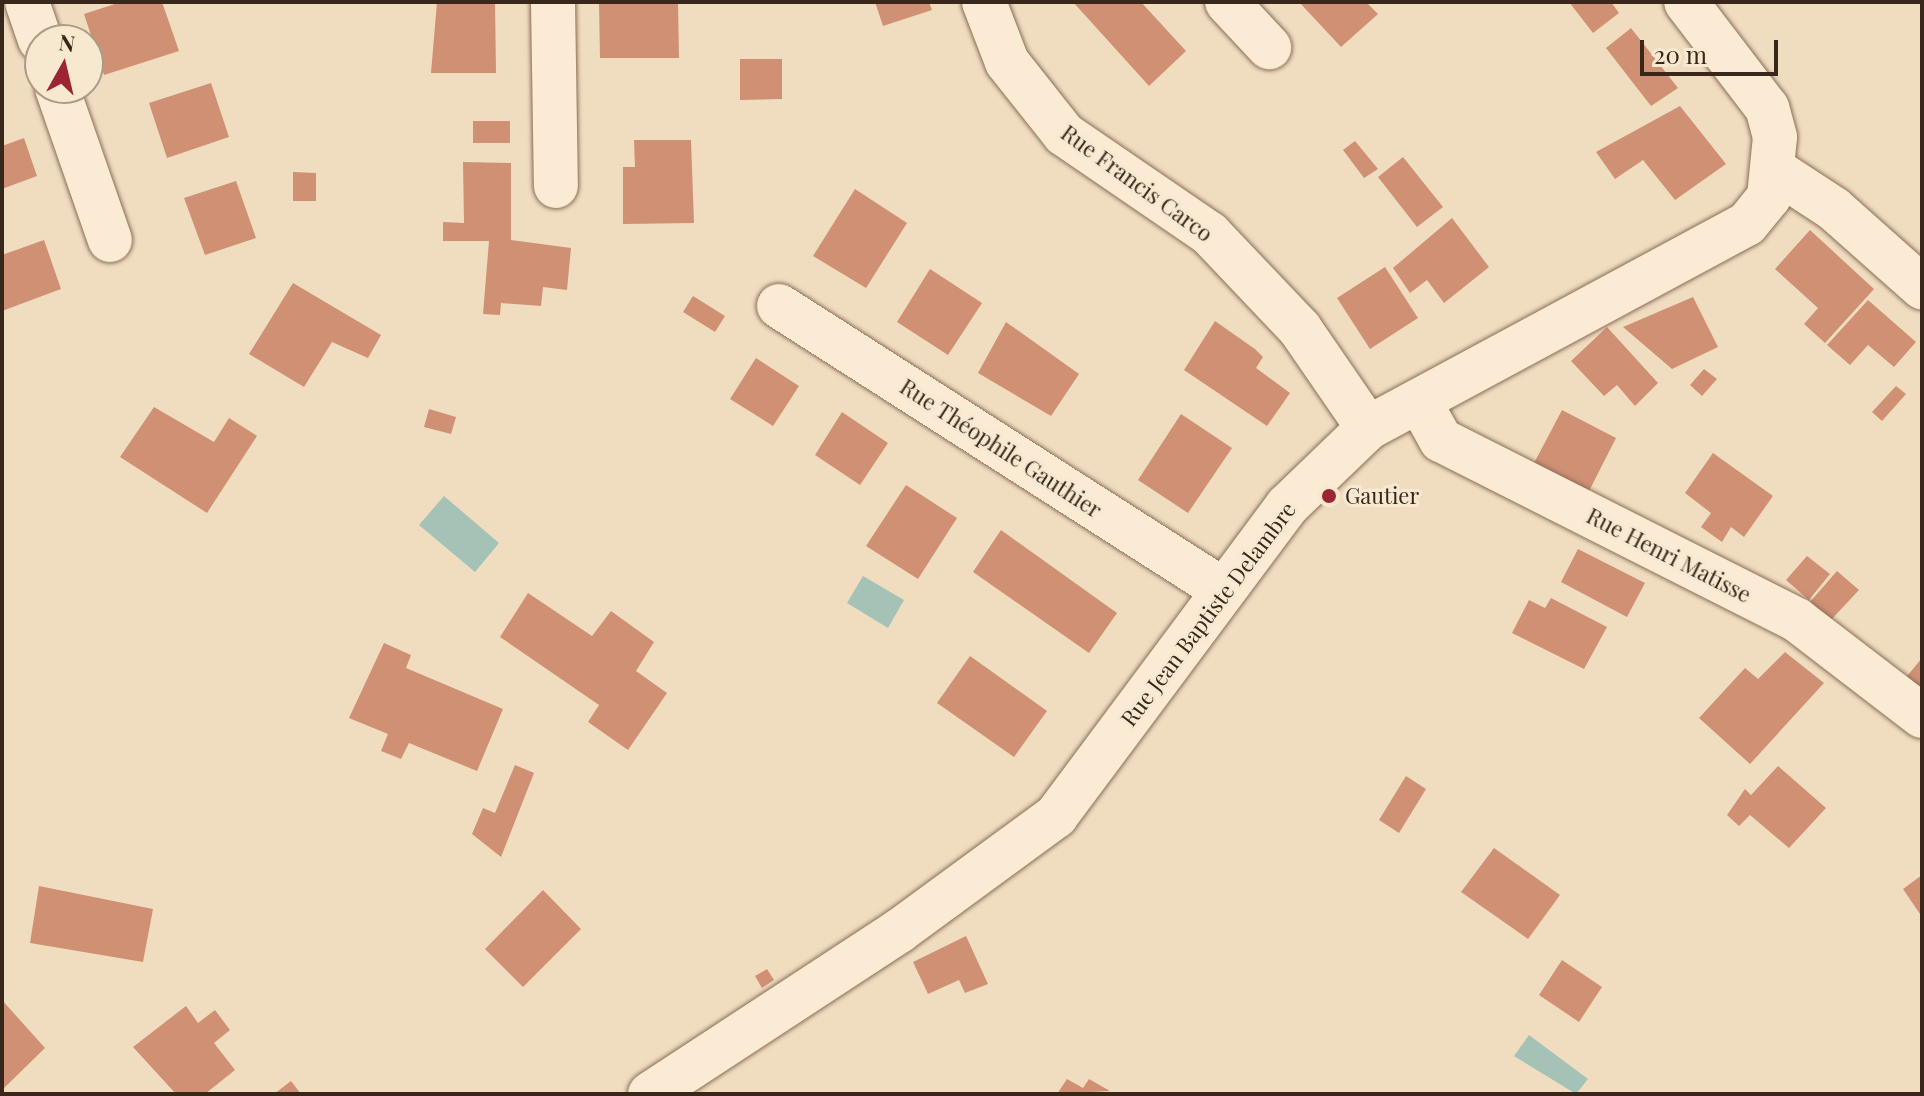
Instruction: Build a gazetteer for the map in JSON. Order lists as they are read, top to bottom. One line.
{"streets":{"street":["Rue Francis Carco","Rue Théophile Gauthier","Rue Henri Matisse","Rue Jean Baptiste Delambre"]},"crossings":[["Rue Francis Carco","Rue Jean Baptiste Delambre"],["Rue Théophile Gauthier","Rue Jean Baptiste Delambre"],["Rue Henri Matisse","Rue Jean Baptiste Delambre"]],"places":["Gautier"],"scale_bar":"20 m","north":"top"}
